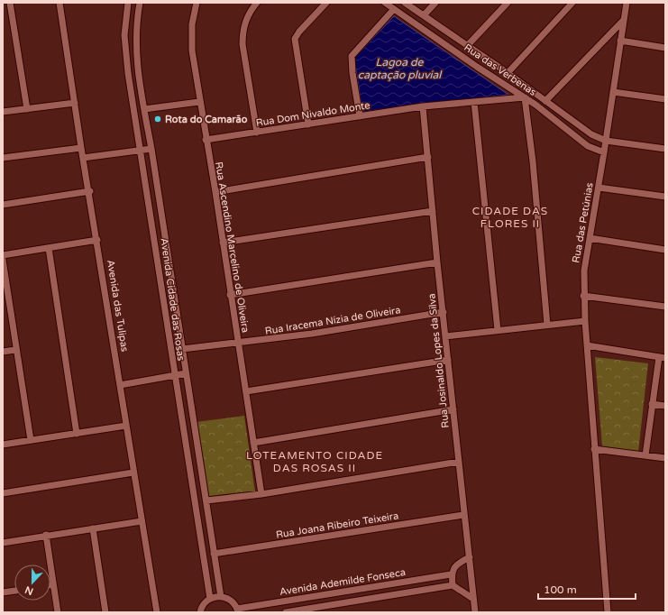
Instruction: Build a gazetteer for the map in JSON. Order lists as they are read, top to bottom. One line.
{"streets":{"street":["Rua das Verbenas","Rua Dom Nivaldo Monte","Rua das Petúnias","Rua Ascendino Marcelino de Oliveira","Avenida Cidade das Rosas","Avenida das Tulipas","Rua Iracema Nízia de Oliveira","Rua Josinaldo Lopes da Silva","Rua Joana Ribeiro Teixeira","Avenida Ademilde Fonseca"]},"crossings":[["Rua das Verbenas","Rua Dom Nivaldo Monte"],["Rua das Verbenas","Rua das Petúnias"],["Rua Dom Nivaldo Monte","Rua Ascendino Marcelino de Oliveira"],["Rua Dom Nivaldo Monte","Rua Josinaldo Lopes da Silva"],["Rua Ascendino Marcelino de Oliveira","Rua Iracema Nízia de Oliveira"],["Avenida Cidade das Rosas","Rua Iracema Nízia de Oliveira"],["Avenida Cidade das Rosas","Rua Joana Ribeiro Teixeira"],["Rua Iracema Nízia de Oliveira","Rua Josinaldo Lopes da Silva"],["Rua Josinaldo Lopes da Silva","Rua Joana Ribeiro Teixeira"]],"districts":["CIDADE DAS FLORES II","LOTEAMENTO CIDADE DAS ROSAS II"],"water":["Lagoa de captação pluvial"],"places":["Rota do Camarão"],"scale_bar":"100 m","north":"bottom"}
